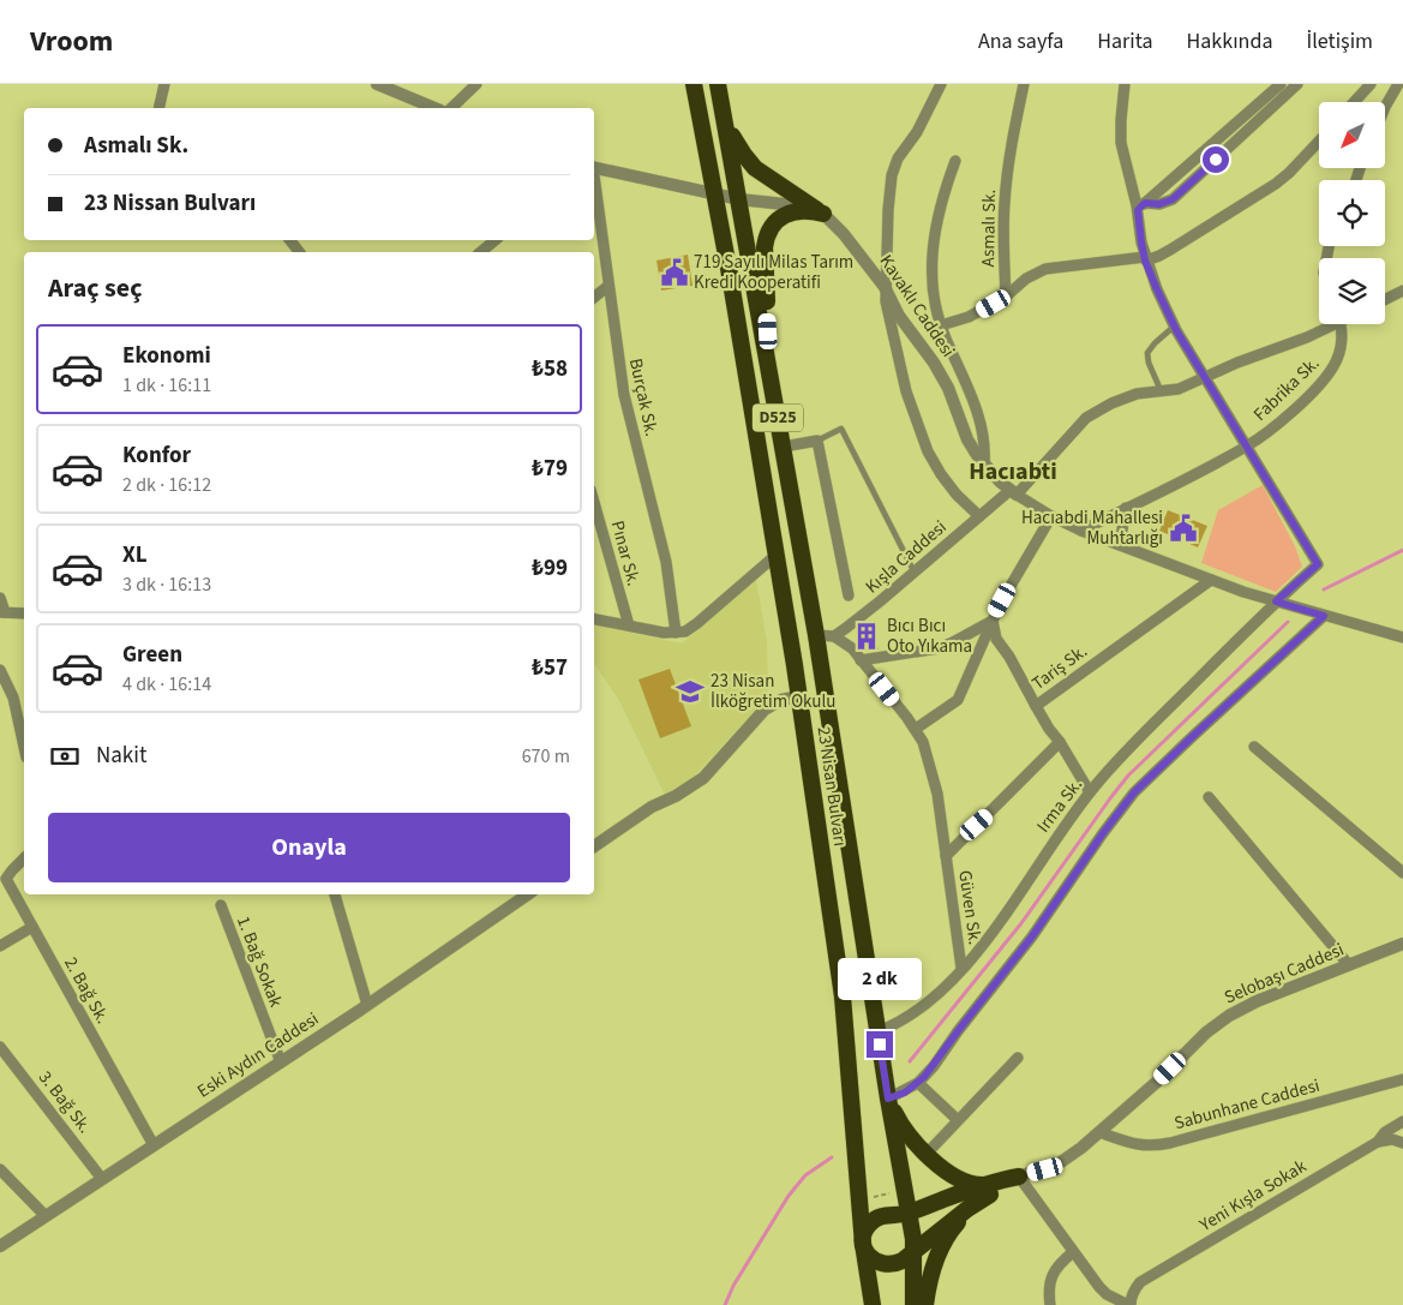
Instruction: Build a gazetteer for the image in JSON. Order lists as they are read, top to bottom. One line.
{"streets":{"highway":["D525","23 Nisan Bulvarı"],"street":["Asmalı Sk.","Kavaklı Caddesi","Fabrika Sk.","Burçak Sk.","Pınar Sk.","Kışla Caddesi","Tariş Sk.","Irma Sk.","Güven Sk.","1. Bağ Sokak","Selobaşı Caddesi","2. Bağ Sk.","Eski Aydın Caddesi","3. Bağ Sk.","Sabunhane Caddesi","Yeni Kışla Sokak"]},"crossings":[["Kavaklı Caddesi","D525"],["Kavaklı Caddesi","Kışla Caddesi"],["Kavaklı Caddesi","23 Nisan Bulvarı"],["Fabrika Sk.","Irma Sk."],["D525","23 Nisan Bulvarı"],["D525","Irma Sk."],["Kışla Caddesi","Güven Sk."],["Tariş Sk.","Irma Sk."],["23 Nisan Bulvarı","Irma Sk."],["Irma Sk.","Güven Sk."],["1. Bağ Sokak","Eski Aydın Caddesi"],["Selobaşı Caddesi","Sabunhane Caddesi"],["2. Bağ Sk.","Eski Aydın Caddesi"],["Eski Aydın Caddesi","3. Bağ Sk."]],"districts":["Hacıabti"],"places":{"public building":["719 Sayılı Milas Tarım Kredi Kooperatifi","Hacıabdi Mahallesi Muhtarlığı"],"building":["Bıcı Bıcı Oto Yıkama"],"school or university":["23 Nisan İlköğretim Okulu"]},"north":"bottom left","page":{"header":"Vroom","nav":["Ana sayfa","Harita","Hakkında","İletişim"],"banner":["Asmalı Sk.","23 Nissan Bulvarı"],"heading":"Araç seç","list":[{"name":"Ekonomi","note":"1 dk · 16:11","value":"₺58"},{"name":"Konfor","note":"2 dk · 16:12","value":"₺79"},{"name":"XL","note":"3 dk · 16:13","value":"₺99"},{"name":"Green","note":"4 dk · 16:14","value":"₺57"}],"pay":["Nakit","670 m"],"buttons":"Onayla","bubble":"2 dk"}}
